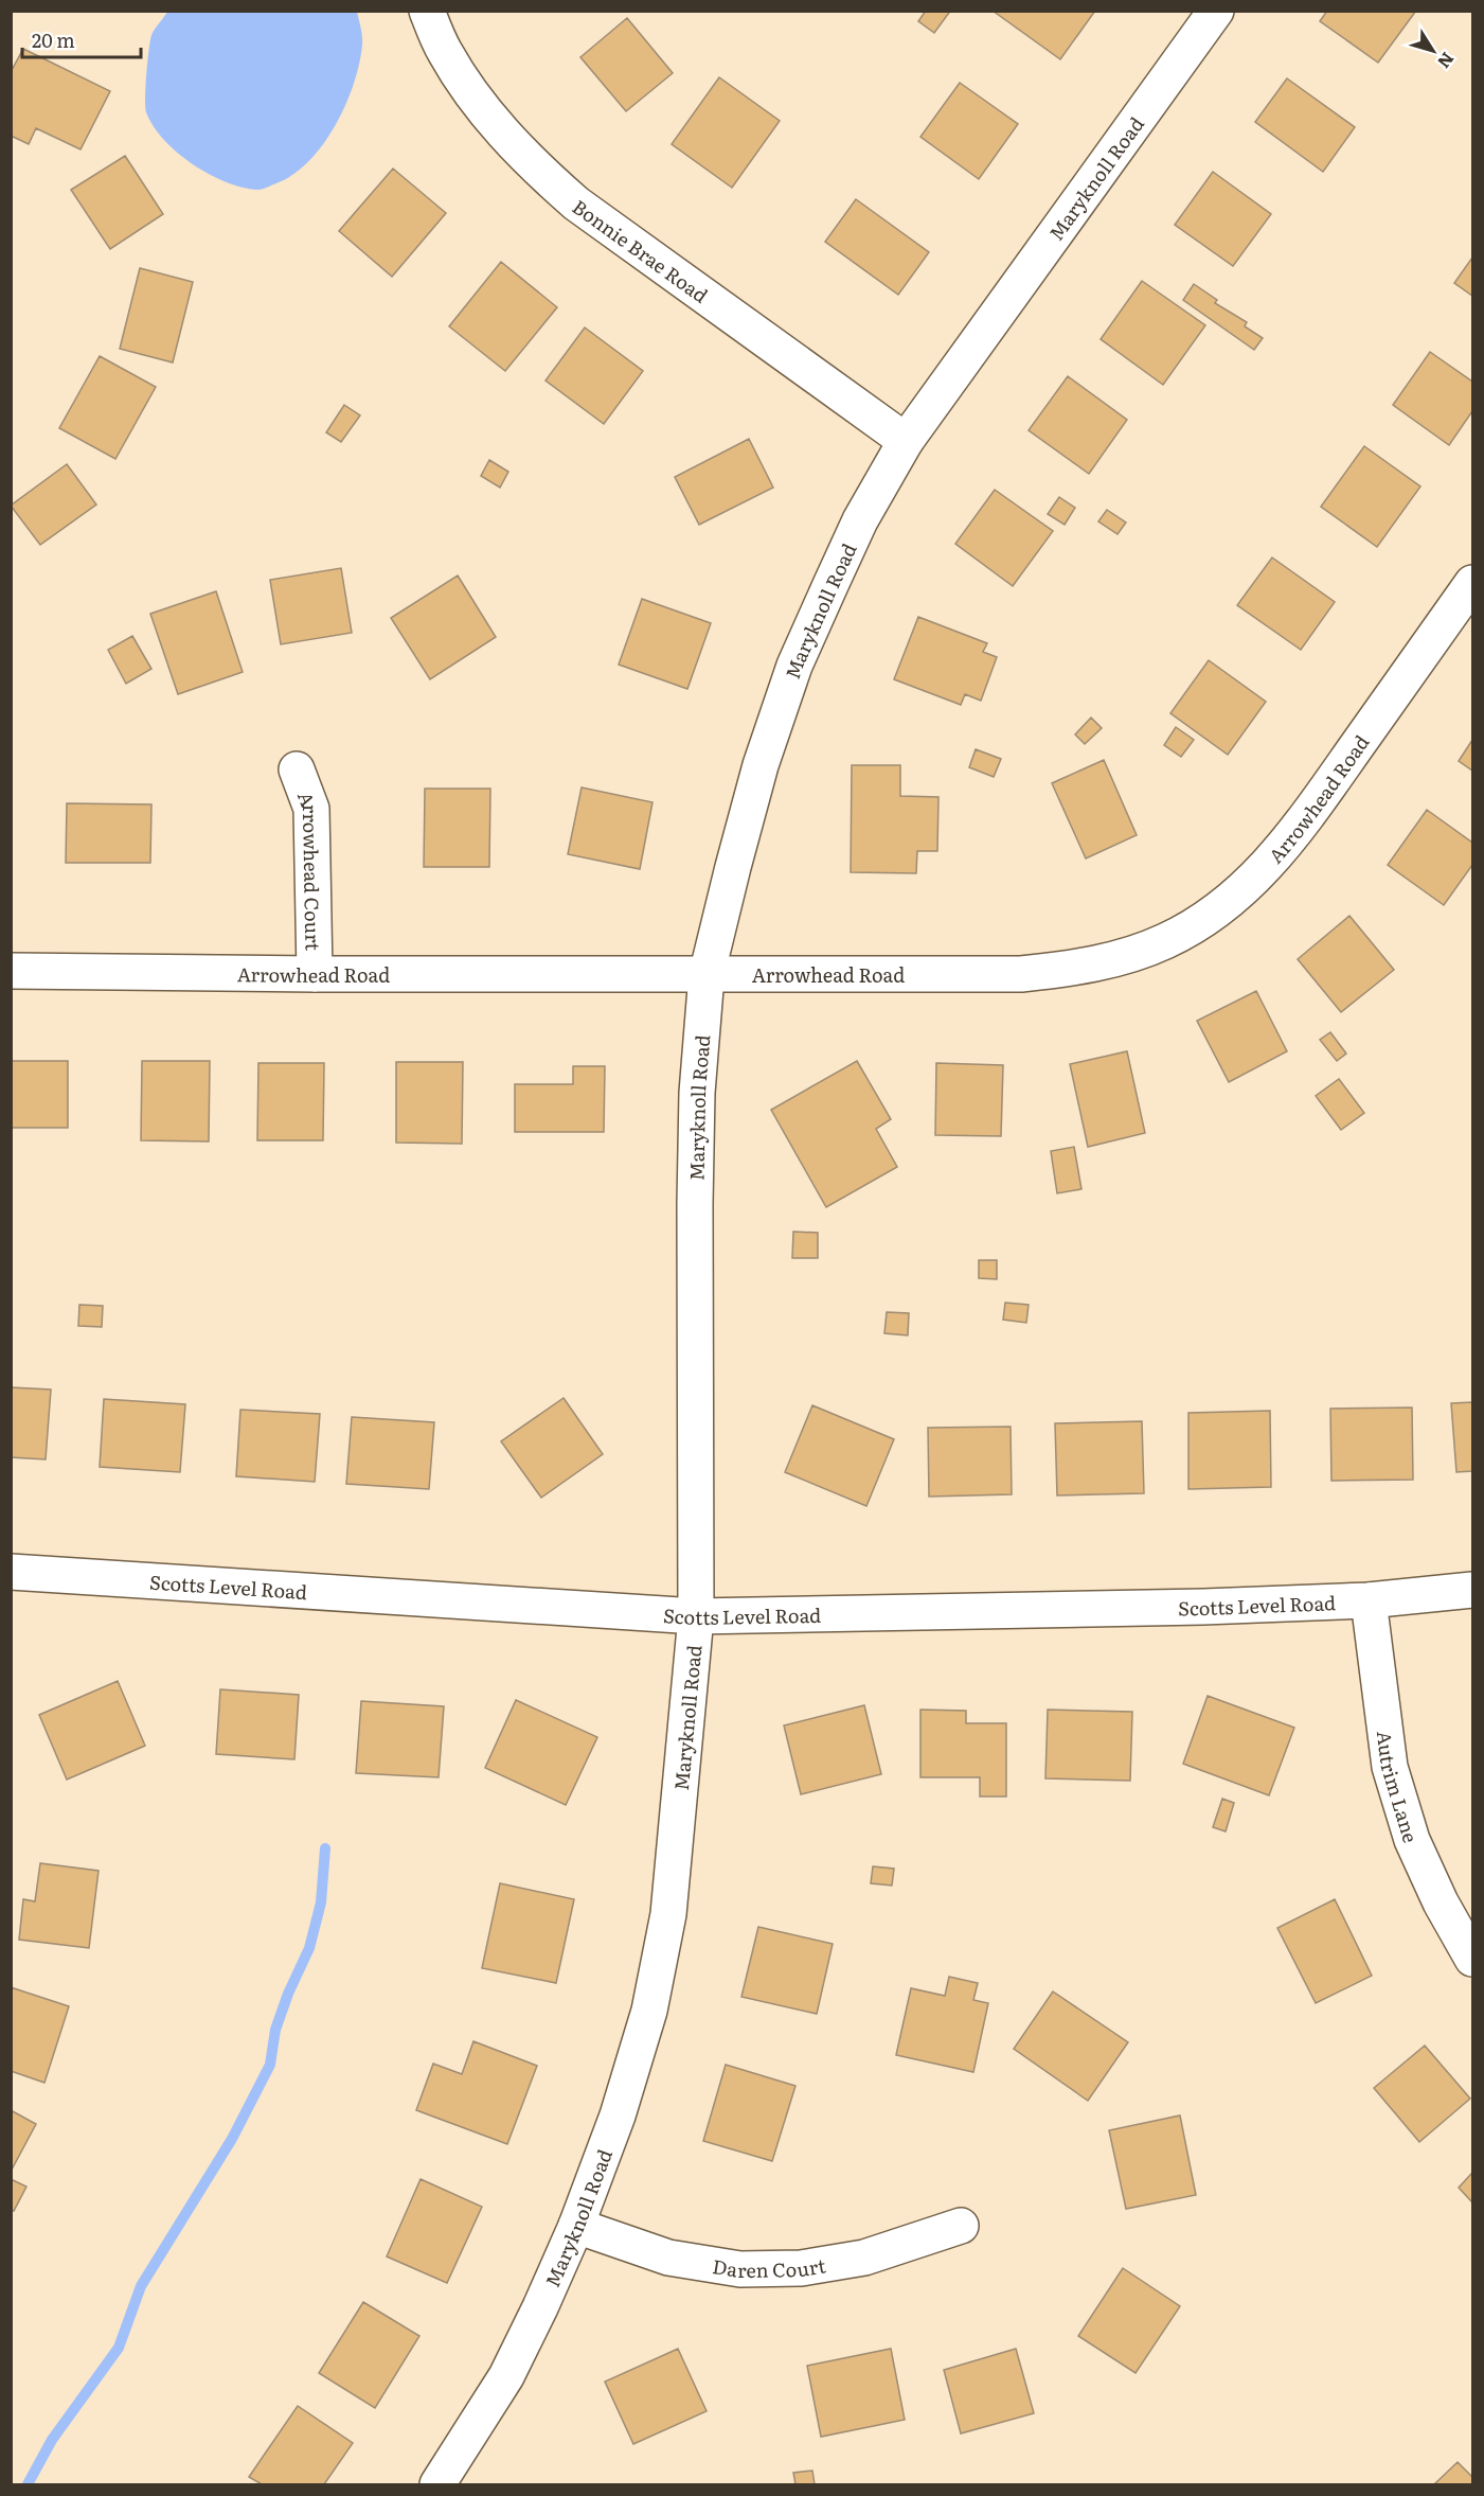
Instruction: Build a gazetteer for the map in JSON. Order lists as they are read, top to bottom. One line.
{"streets":{"street":["Maryknoll Road","Bonnie Brae Road","Arrowhead Road","Arrowhead Court","Scotts Level Road","Autrim Lane","Daren Court"]},"crossings":[["Maryknoll Road","Bonnie Brae Road"],["Maryknoll Road","Arrowhead Road"],["Maryknoll Road","Scotts Level Road"],["Maryknoll Road","Daren Court"],["Arrowhead Road","Arrowhead Court"],["Scotts Level Road","Autrim Lane"]],"scale_bar":"20 m","north":"bottom right"}
